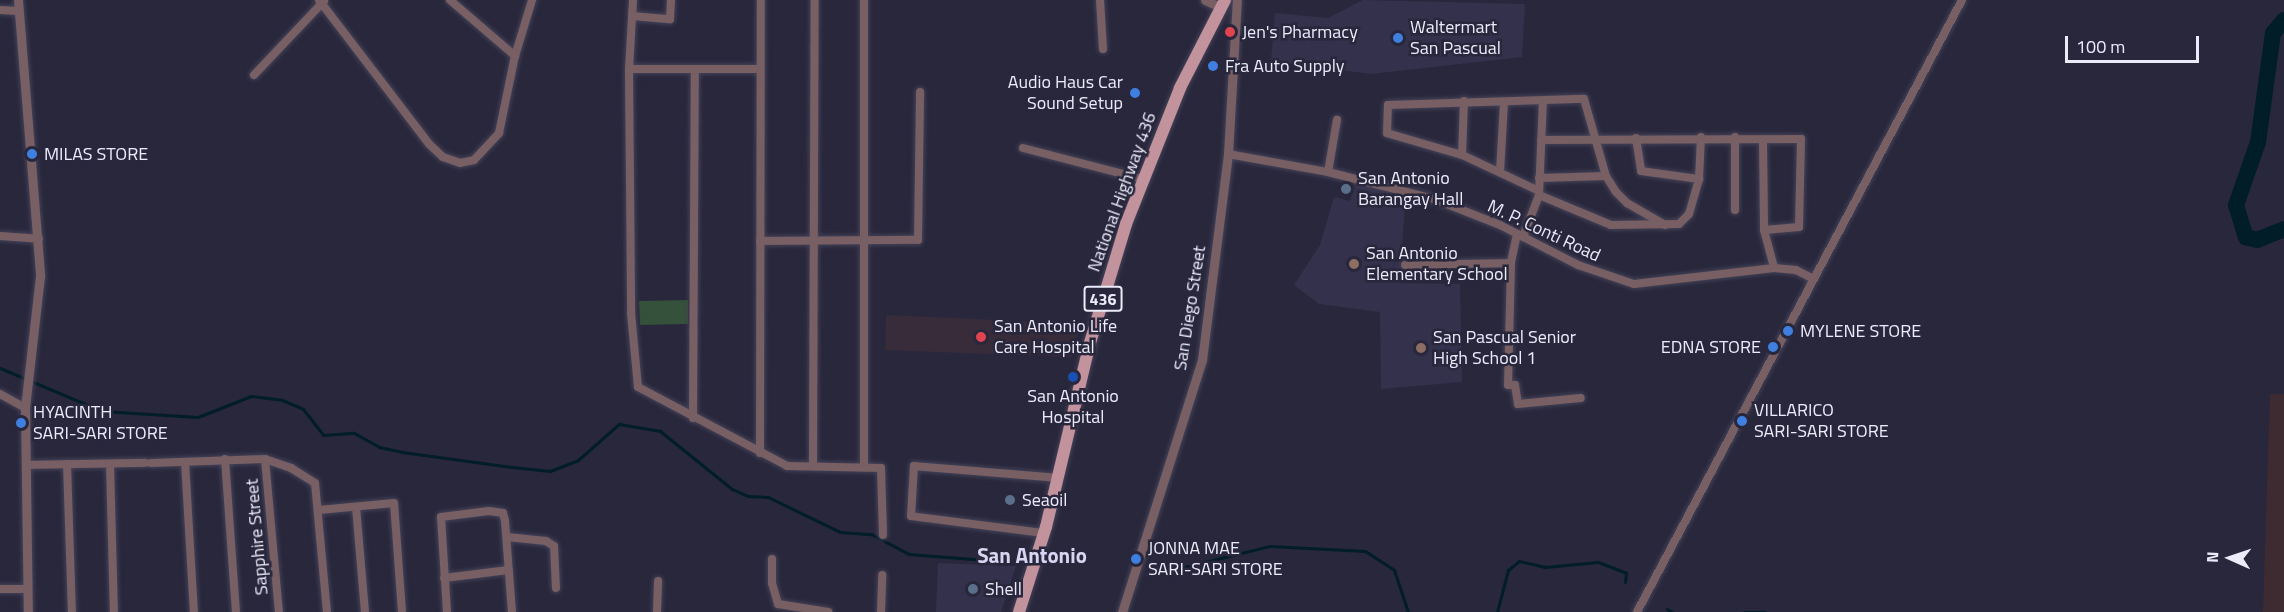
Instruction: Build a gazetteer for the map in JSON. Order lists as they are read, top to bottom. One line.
{"streets":{"main road":["National Highway 436","436"],"street":["M. P. Conti Road","San Diego Street","Sapphire Street"]},"crossings":[["M. P. Conti Road","San Diego Street"]],"districts":["San Antonio"],"places":["Jen's Pharmacy","Waltermart San Pascual","Fra Auto Supply","Audio Haus Car Sound Setup","MILAS STORE","San Antonio Barangay Hall","San Antonio Elementary School","MYLENE STORE","San Antonio Life Care Hospital","EDNA STORE","San Pascual Senior High School 1","San Antonio Hospital","VILLARICO SARI-SARI STORE","HYACINTH SARI-SARI STORE","Seaoil","JONNA MAE SARI-SARI STORE","Shell"],"scale_bar":"100 m","north":"left"}
